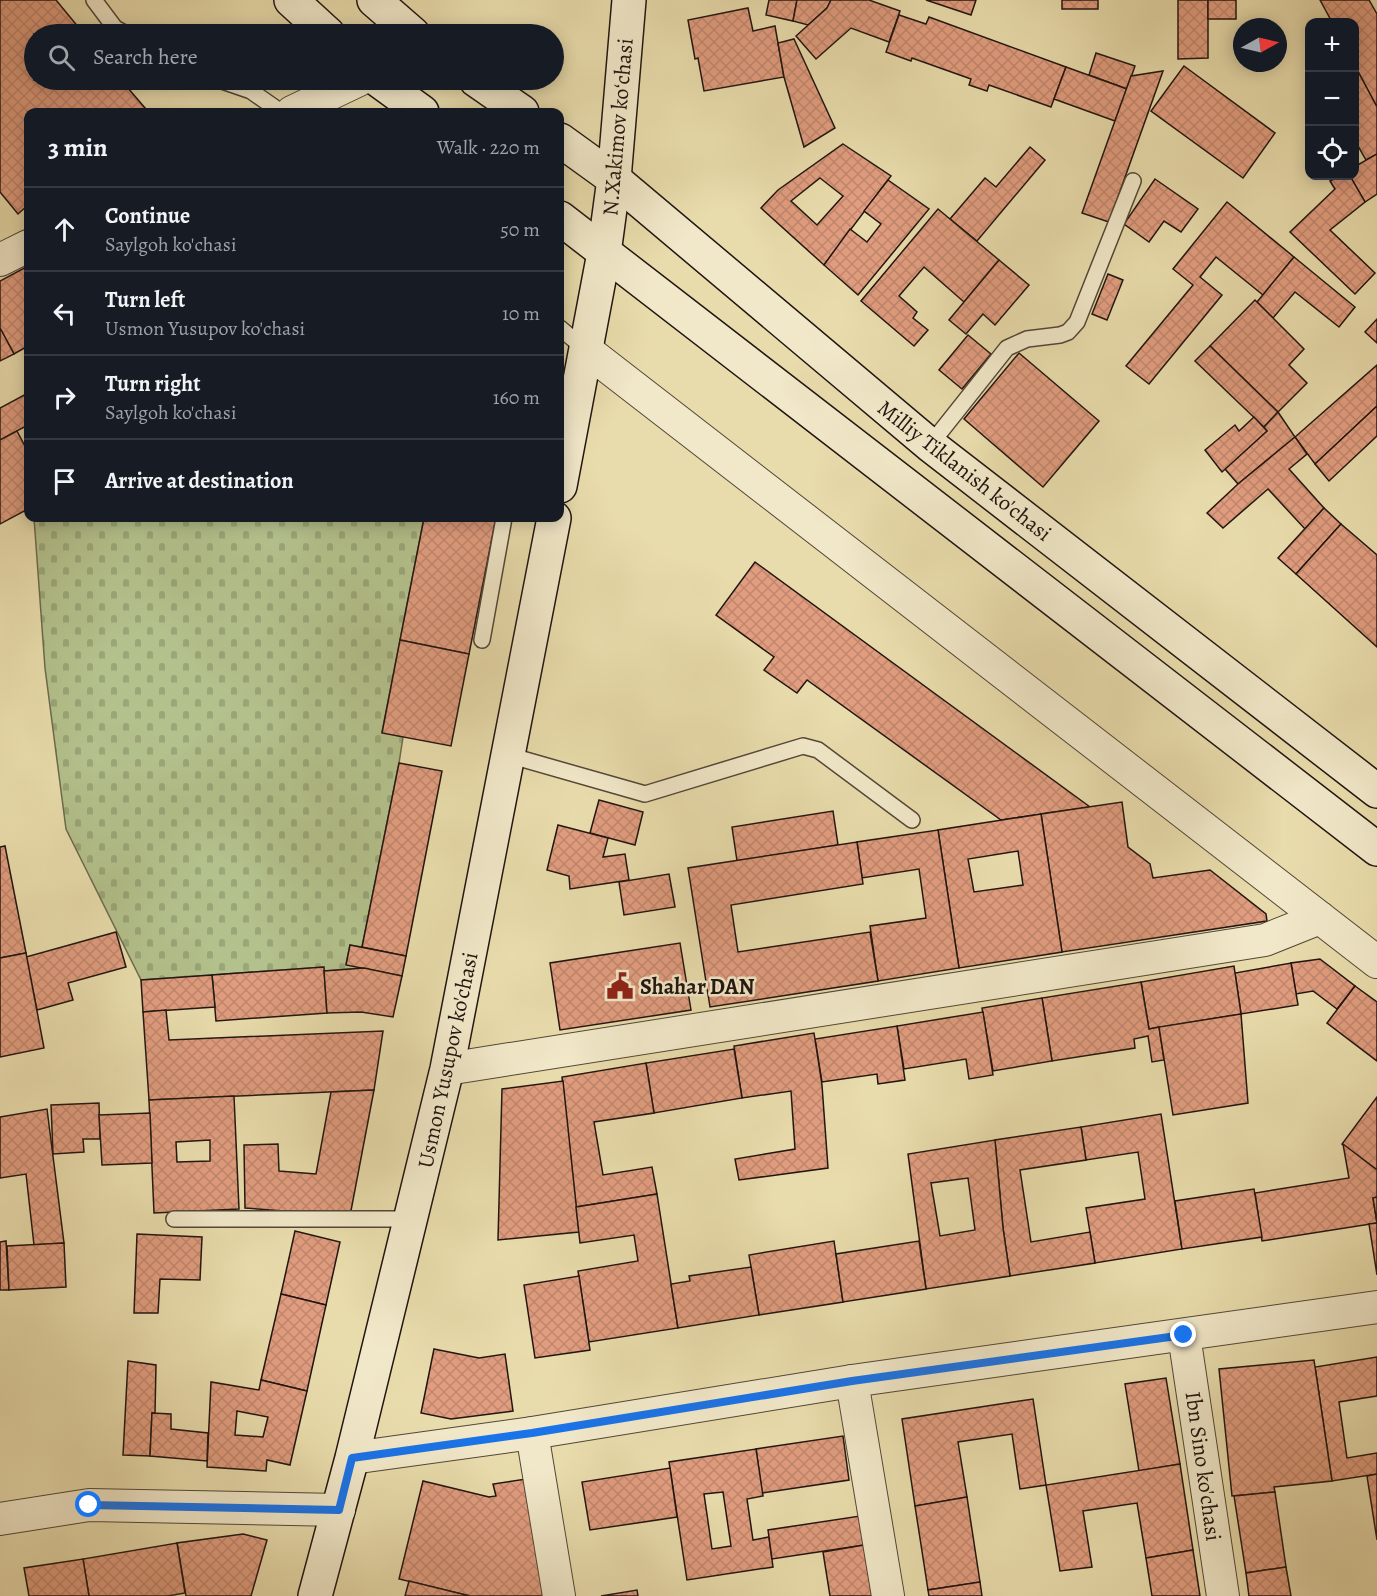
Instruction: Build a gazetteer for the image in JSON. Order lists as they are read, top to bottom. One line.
{"streets":{"main road":["N.Xakimov koʻchasi","Milliy Tiklanish ko'chasi","Usmon Yusupov ko'chasi"],"street":["Ibn Sino ko'chasi"]},"crossings":[["N.Xakimov koʻchasi","Milliy Tiklanish ko'chasi"]],"places":{"public building":["Shahar DAN"]},"north":"right","page":{"map_buttons":["+","−"],"search":"Search here","heading":["3 min","Walk · 220 m"],"list":[["Continue","Saylgoh ko'chasi","50 m"],["Turn left","Usmon Yusupov ko'chasi","10 m"],["Turn right","Saylgoh ko'chasi","160 m"],"Arrive at destination"]}}
